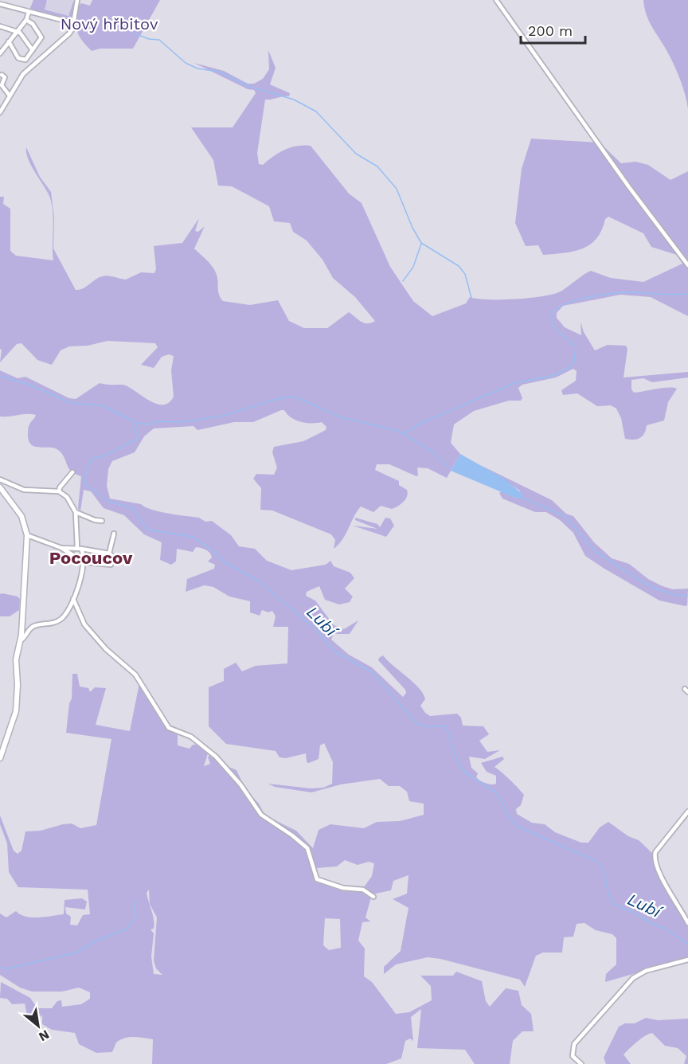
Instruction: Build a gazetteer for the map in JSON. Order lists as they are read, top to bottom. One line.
{"districts":["Pocoucov"],"water":["Lubí"],"parks":["Nový hřbitov"],"scale_bar":"200 m","north":"bottom right"}
